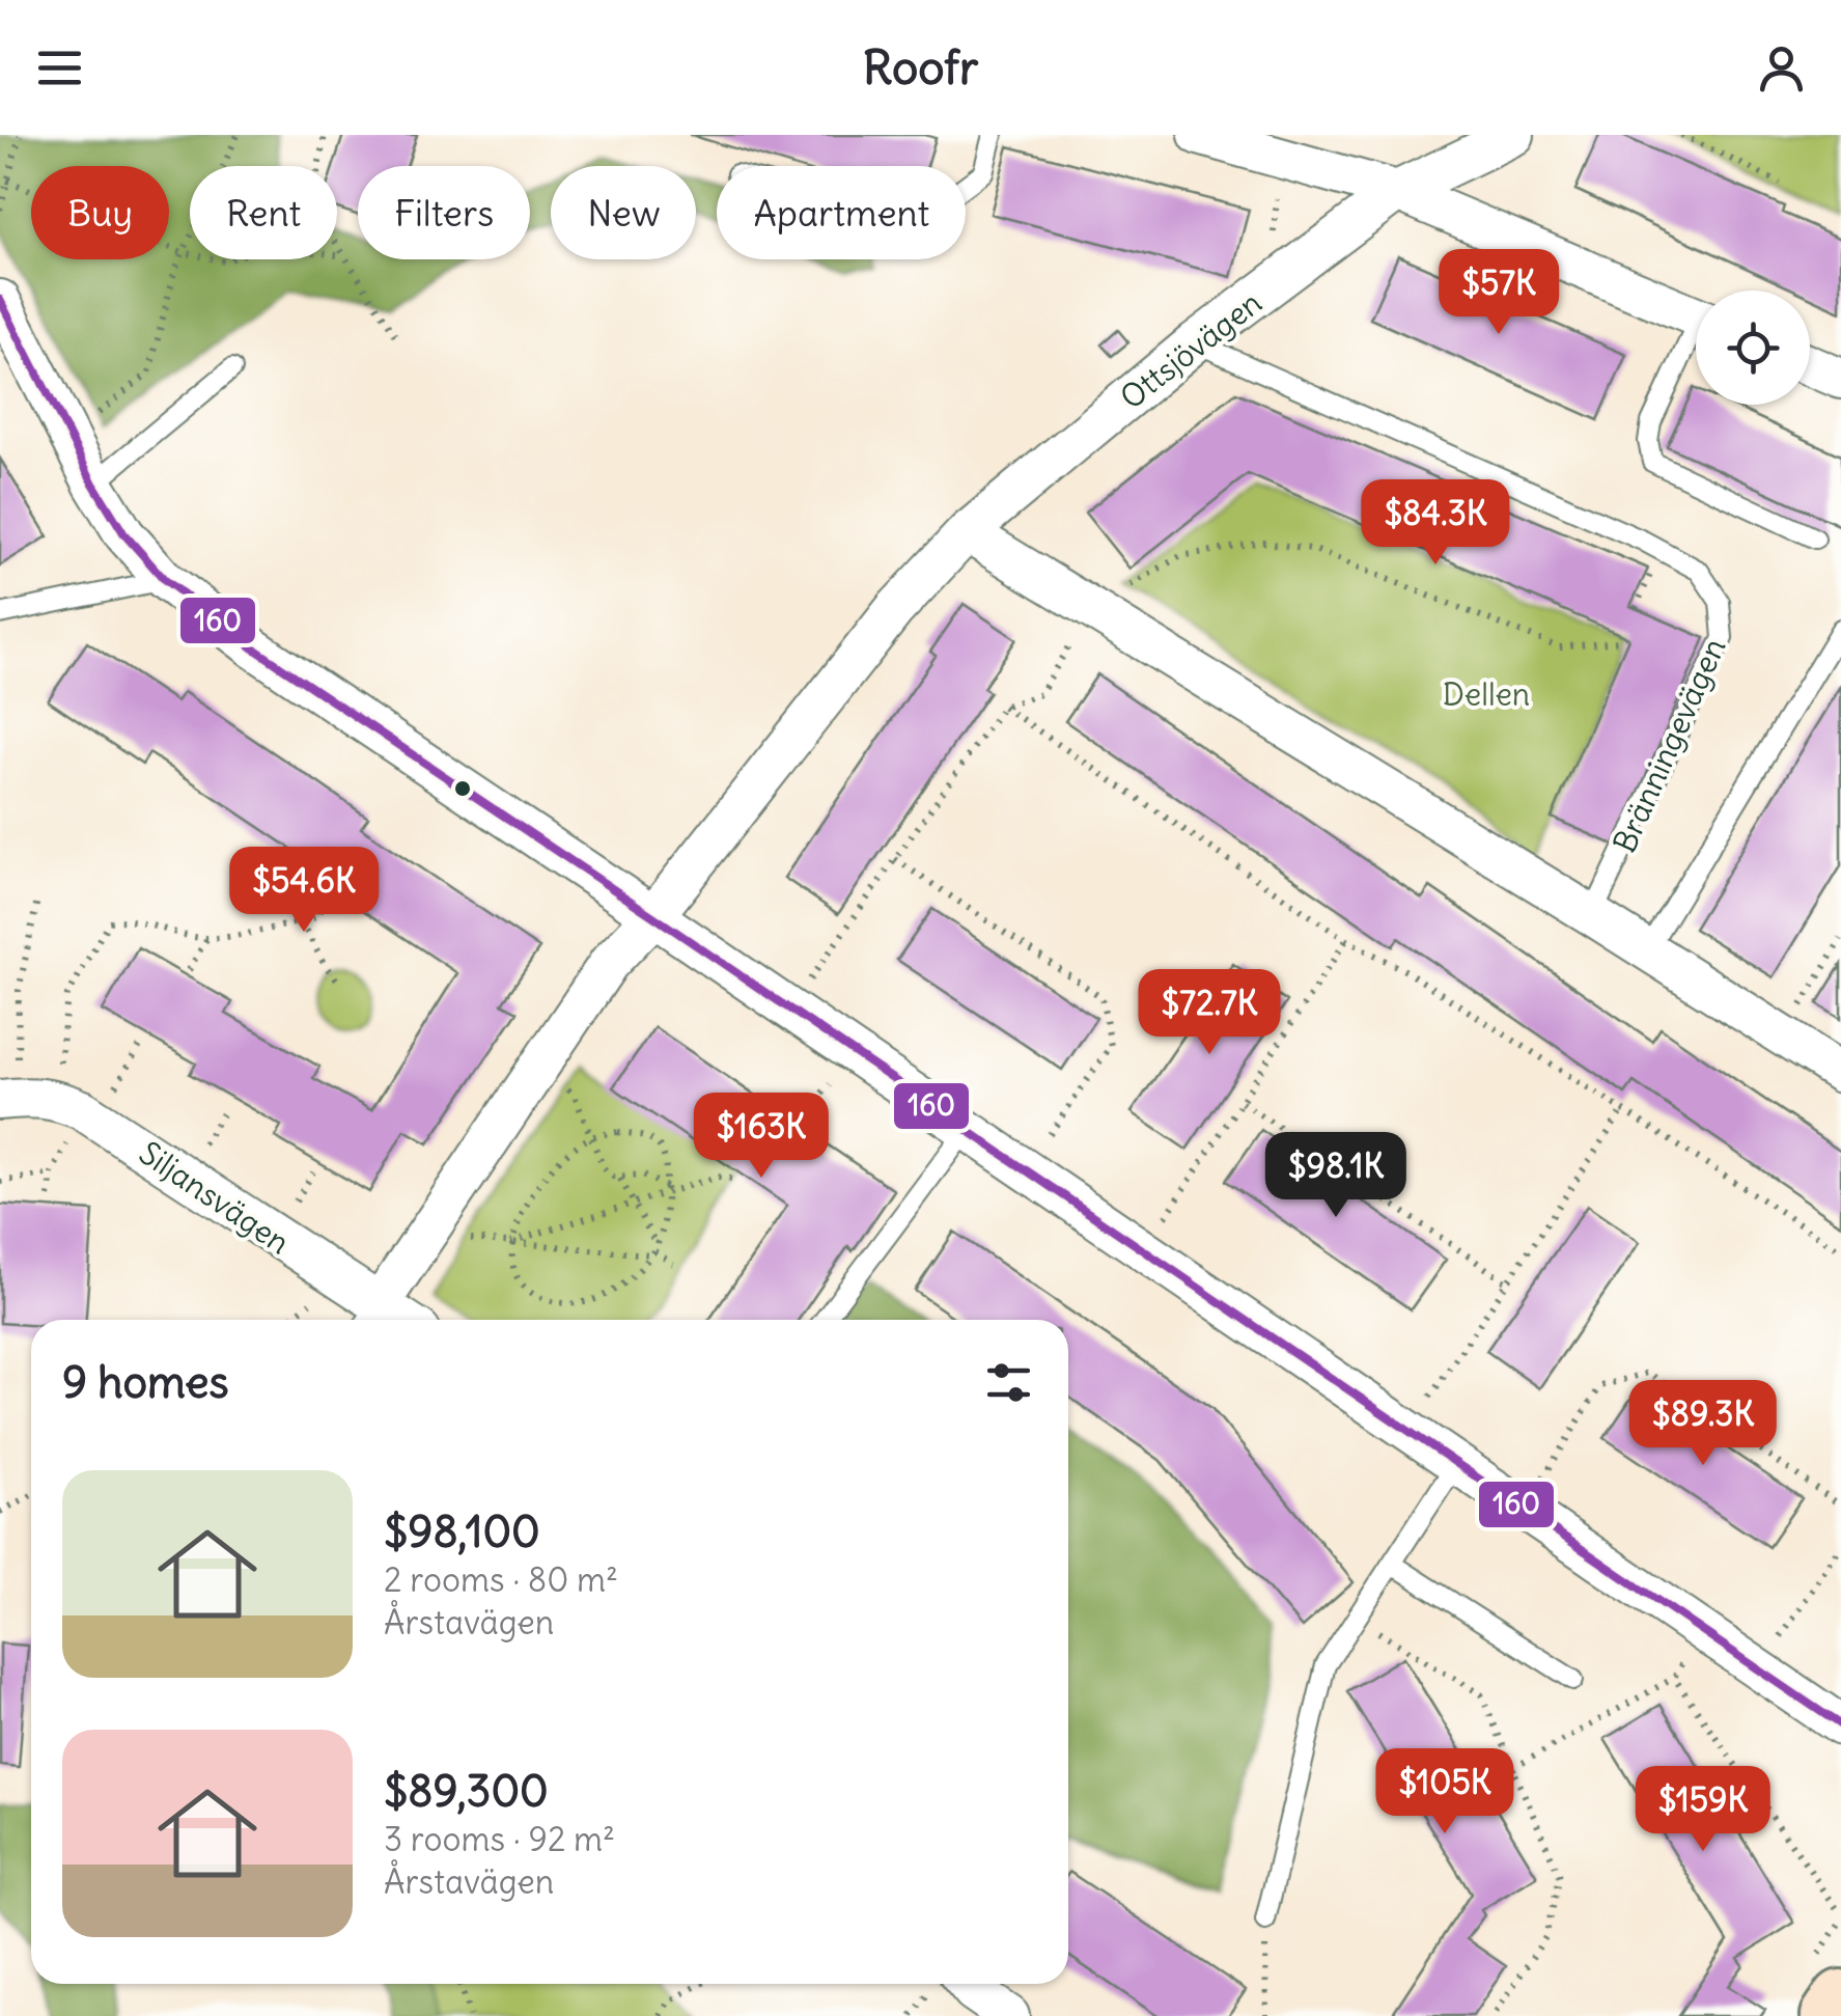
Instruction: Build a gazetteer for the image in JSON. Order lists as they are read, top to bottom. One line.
{"streets":{"street":["Ottsjövägen","Siljansvägen"],"lane":["Bränningevägen"]},"crossings":[["Ottsjövägen","Bränningevägen"],["Ottsjövägen","Siljansvägen"]],"parks":["Dellen"],"lines":["transit line 160"],"page":{"header":"Roofr","chip":["Buy","Rent","Filters","New","Apartment"],"price":["$57K","$84.3K","$54.6K","$72.7K","$163K","$98.1K","$89.3K","$105K","$159K"],"heading":"9 homes","list":[{"name":"$98,100","note":"2 rooms · 80 m² · Årstavägen"},{"name":"$89,300","note":"3 rooms · 92 m² · Årstavägen"}]}}
